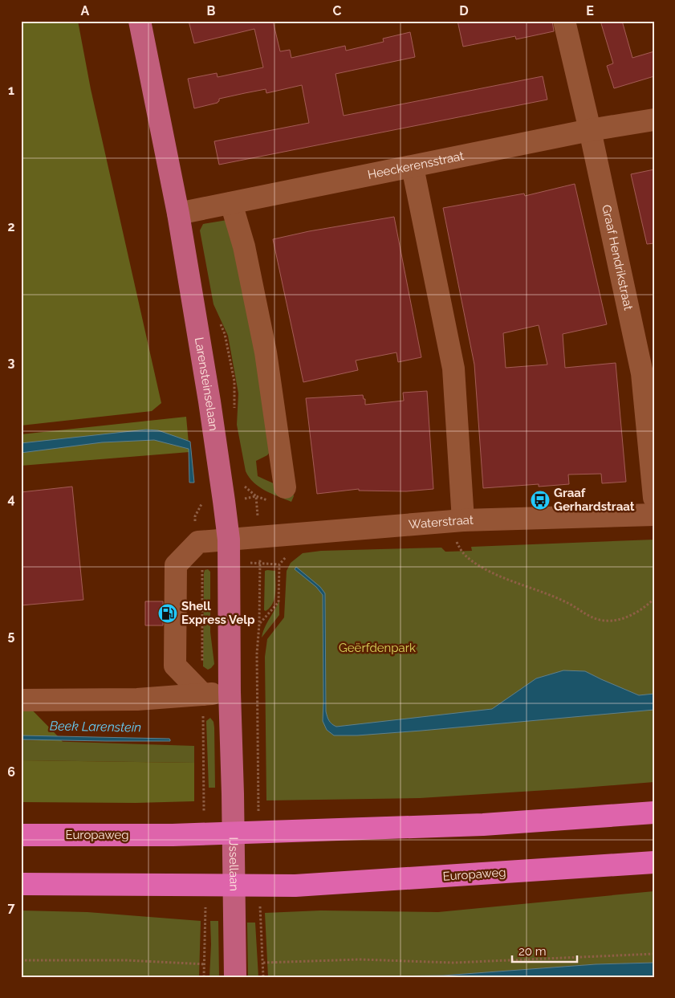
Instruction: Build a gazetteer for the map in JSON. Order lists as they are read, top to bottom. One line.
{"streets":{"highway":["Europaweg"],"main road":["Larensteinselaan","IJssellaan"],"street":["Heeckerensstraat","Graaf Hendrikstraat","Waterstraat"]},"crossings":[["Heeckerensstraat","Graaf Hendrikstraat"],["Heeckerensstraat","Larensteinselaan"],["Larensteinselaan","Waterstraat"],["Larensteinselaan","IJssellaan"]],"water":["Beek Larenstein"],"parks":["Geërfdenpark"],"places":{"bus stop":["Graaf Gerhardstraat"],"fuel station":["Shell Express Velp"]},"scale_bar":"20 m","grid":{"columns":["A","B","C","D","E"],"rows":["1","2","3","4","5","6","7"]}}
